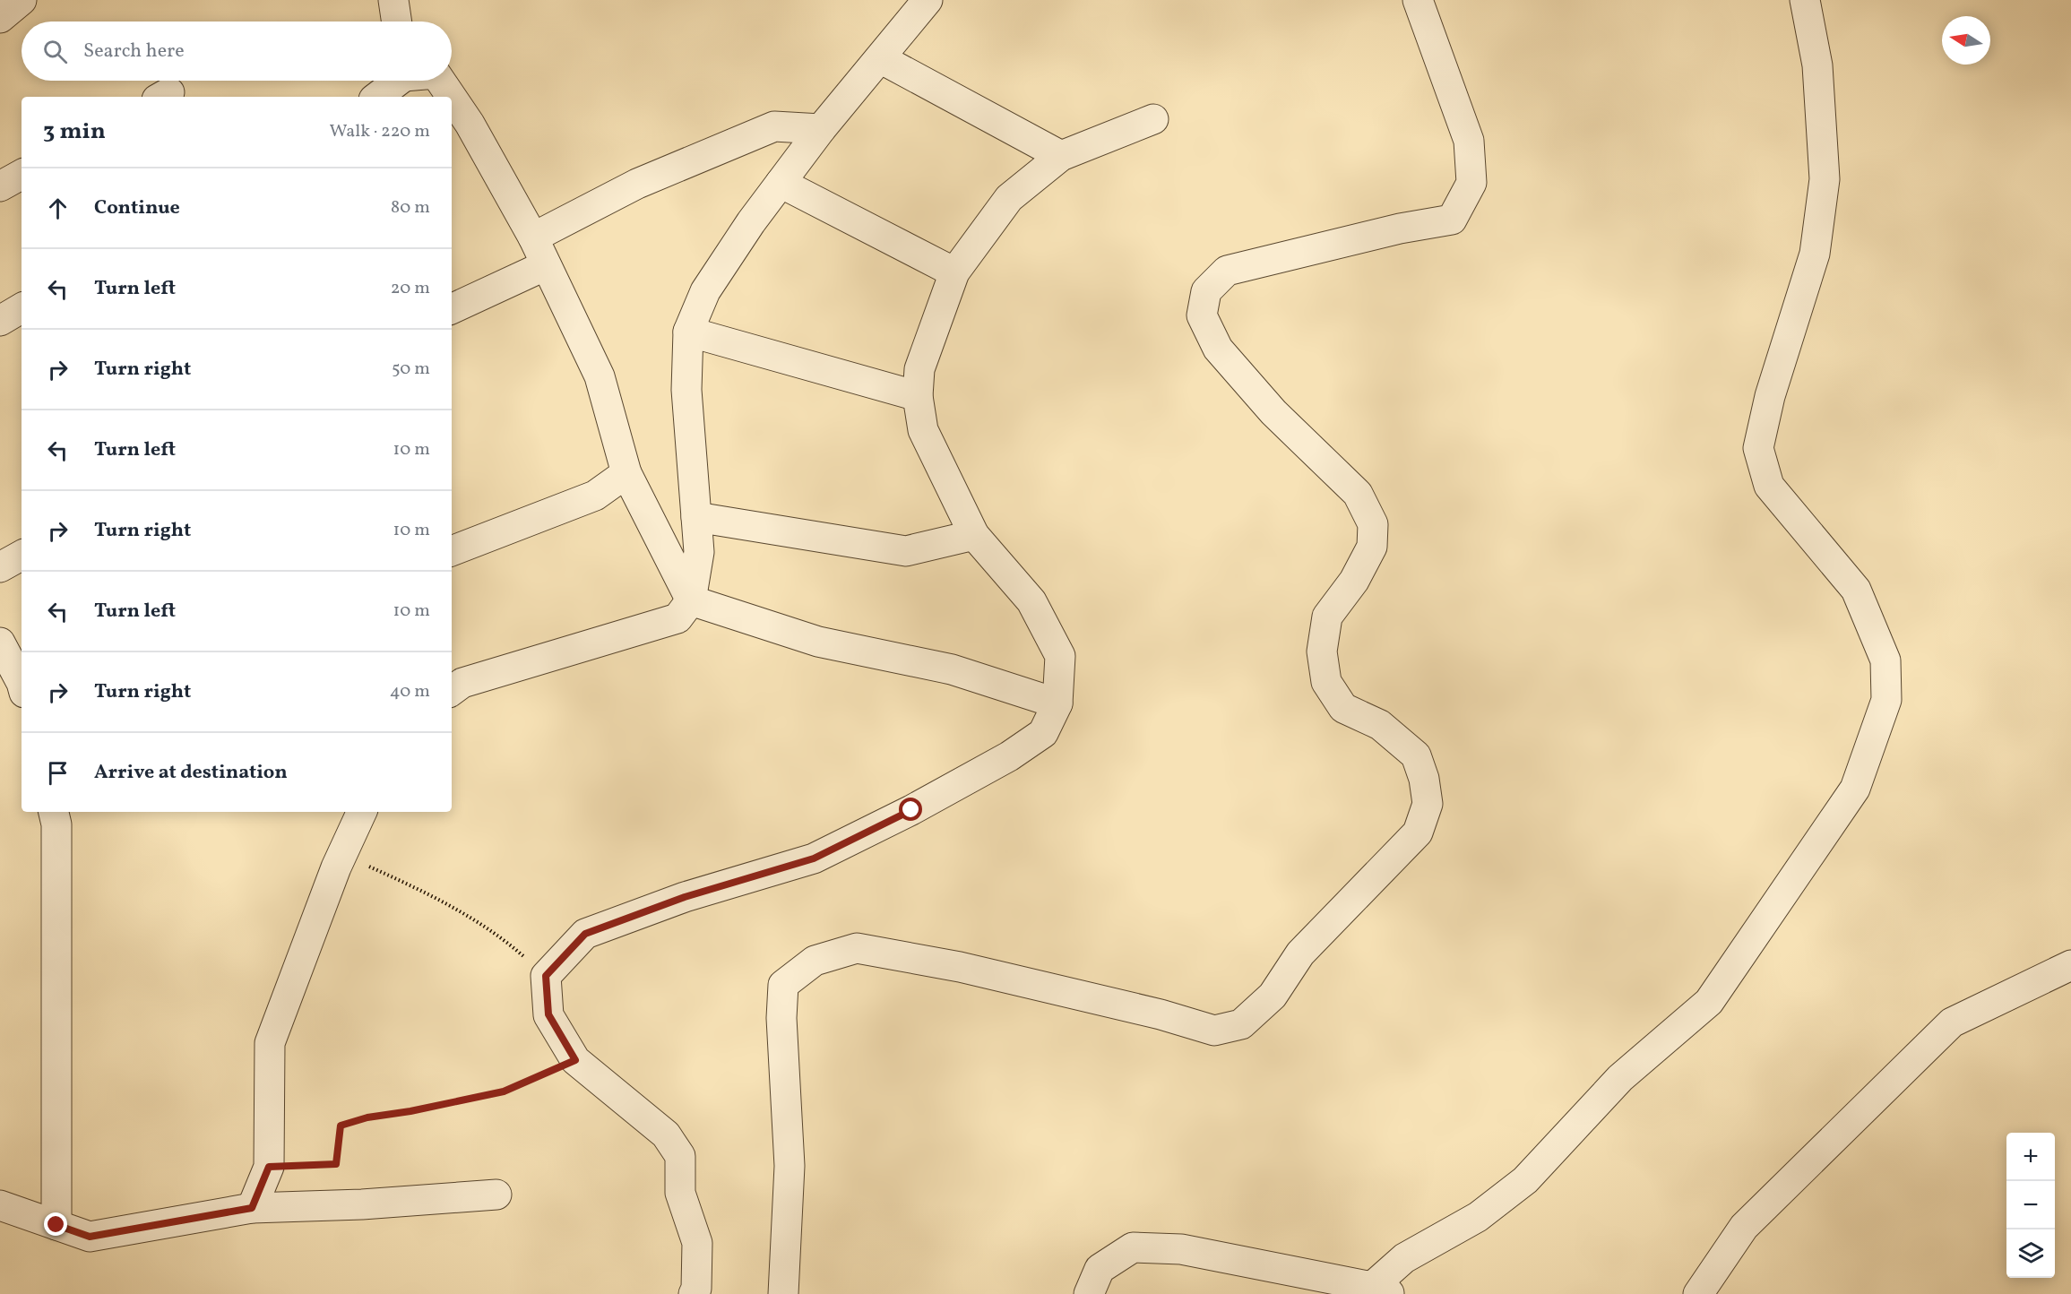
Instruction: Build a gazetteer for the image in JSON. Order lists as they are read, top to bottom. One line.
{"north":"left","page":{"search":"Search here","heading":["3 min","Walk · 220 m"],"list":[["Continue","80 m"],["Turn left","20 m"],["Turn right","50 m"],["Turn left","10 m"],["Turn right","10 m"],["Turn left","10 m"],["Turn right","40 m"],"Arrive at destination"],"map_buttons":["+","−"]}}
